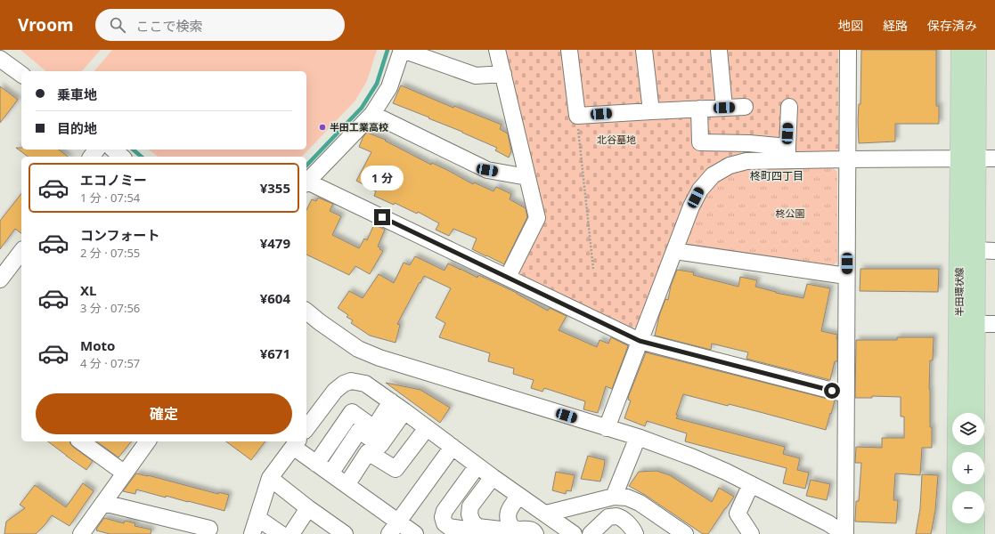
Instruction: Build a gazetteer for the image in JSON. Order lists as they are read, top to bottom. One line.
{"streets":{"main road":["半田環状線"]},"districts":["柊町四丁目"],"parks":["北谷墓地","柊公園"],"places":["半田工業高校"],"page":{"header":"Vroom","search":"ここで検索","nav":["地図","経路","保存済み"],"banner":["乗車地","目的地"],"list":[{"name":"エコノミー","note":"1 分 · 07:54","value":"¥355"},{"name":"コンフォート","note":"2 分 · 07:55","value":"¥479"},{"name":"XL","note":"3 分 · 07:56","value":"¥604"},{"name":"Moto","note":"4 分 · 07:57","value":"¥671"}],"bubble":"1 分","buttons":"確定","map_buttons":["+","−"]}}
